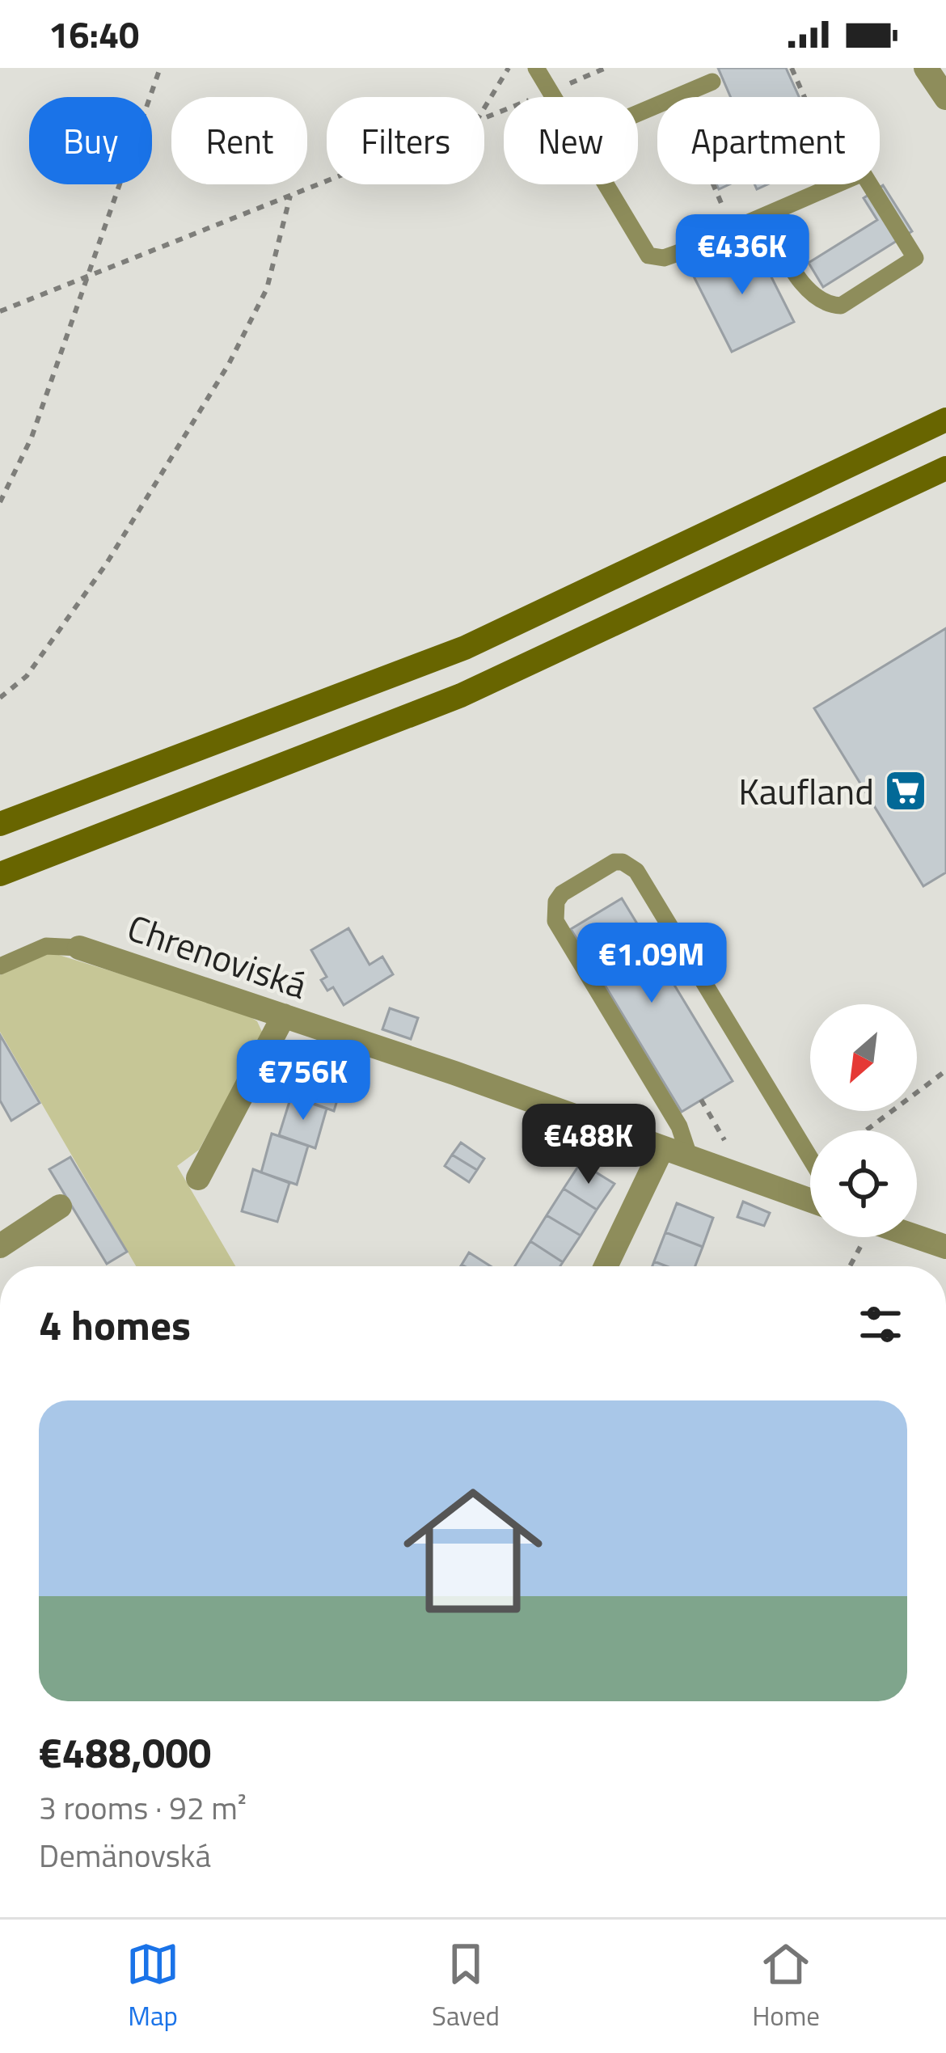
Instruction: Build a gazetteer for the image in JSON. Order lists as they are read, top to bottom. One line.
{"streets":{"street":["Chrenoviská"]},"places":{"supermarket":["Kaufland"]},"north":"bottom left","page":{"status":"16:40","chip":["Buy","Rent","Filters","New","Apartment"],"price":["€436K","€1.09M","€756K","€488K"],"heading":"4 homes","list":[{"name":"€488,000","note":"3 rooms · 92 m² · Demänovská"}],"tabs":["Map","Saved","Home"]}}
